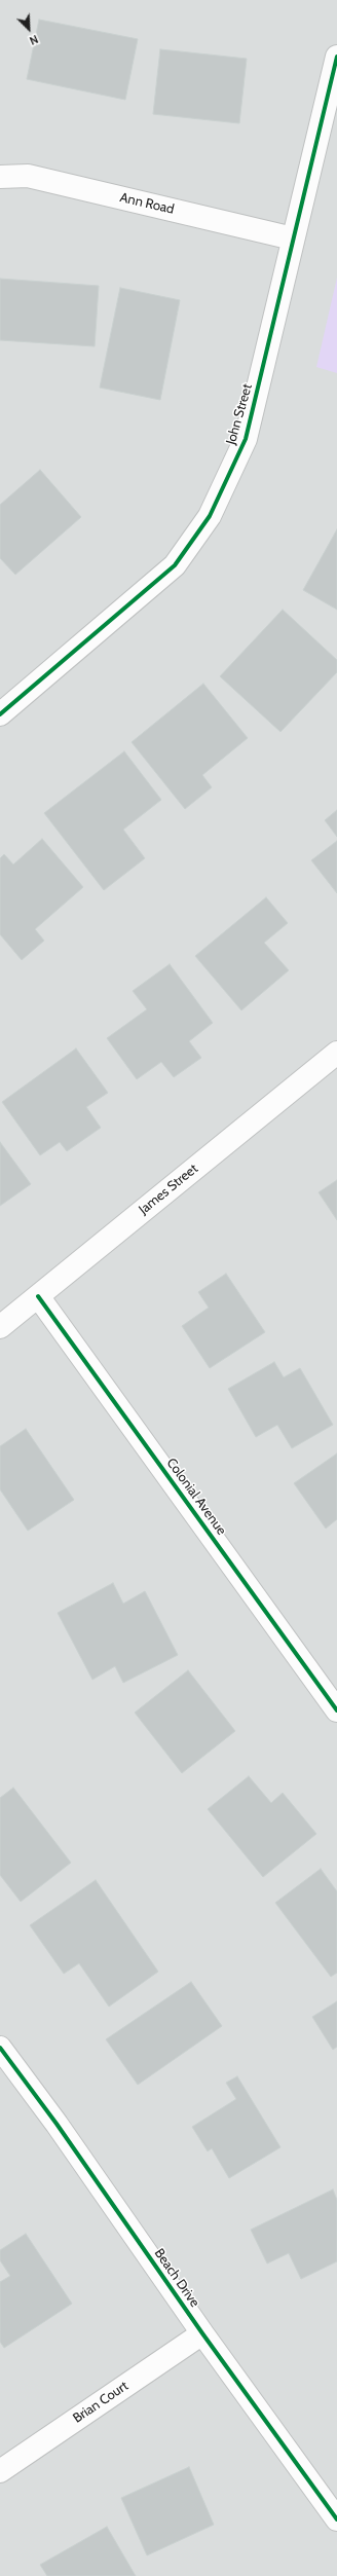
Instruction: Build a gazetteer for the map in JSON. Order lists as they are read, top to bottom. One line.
{"streets":{"street":["Ann Road","John Street","James Street","Colonial Avenue","Beach Drive","Brian Court"]},"crossings":[["Ann Road","John Street"],["James Street","Colonial Avenue"],["Beach Drive","Brian Court"]],"north":"bottom right"}
